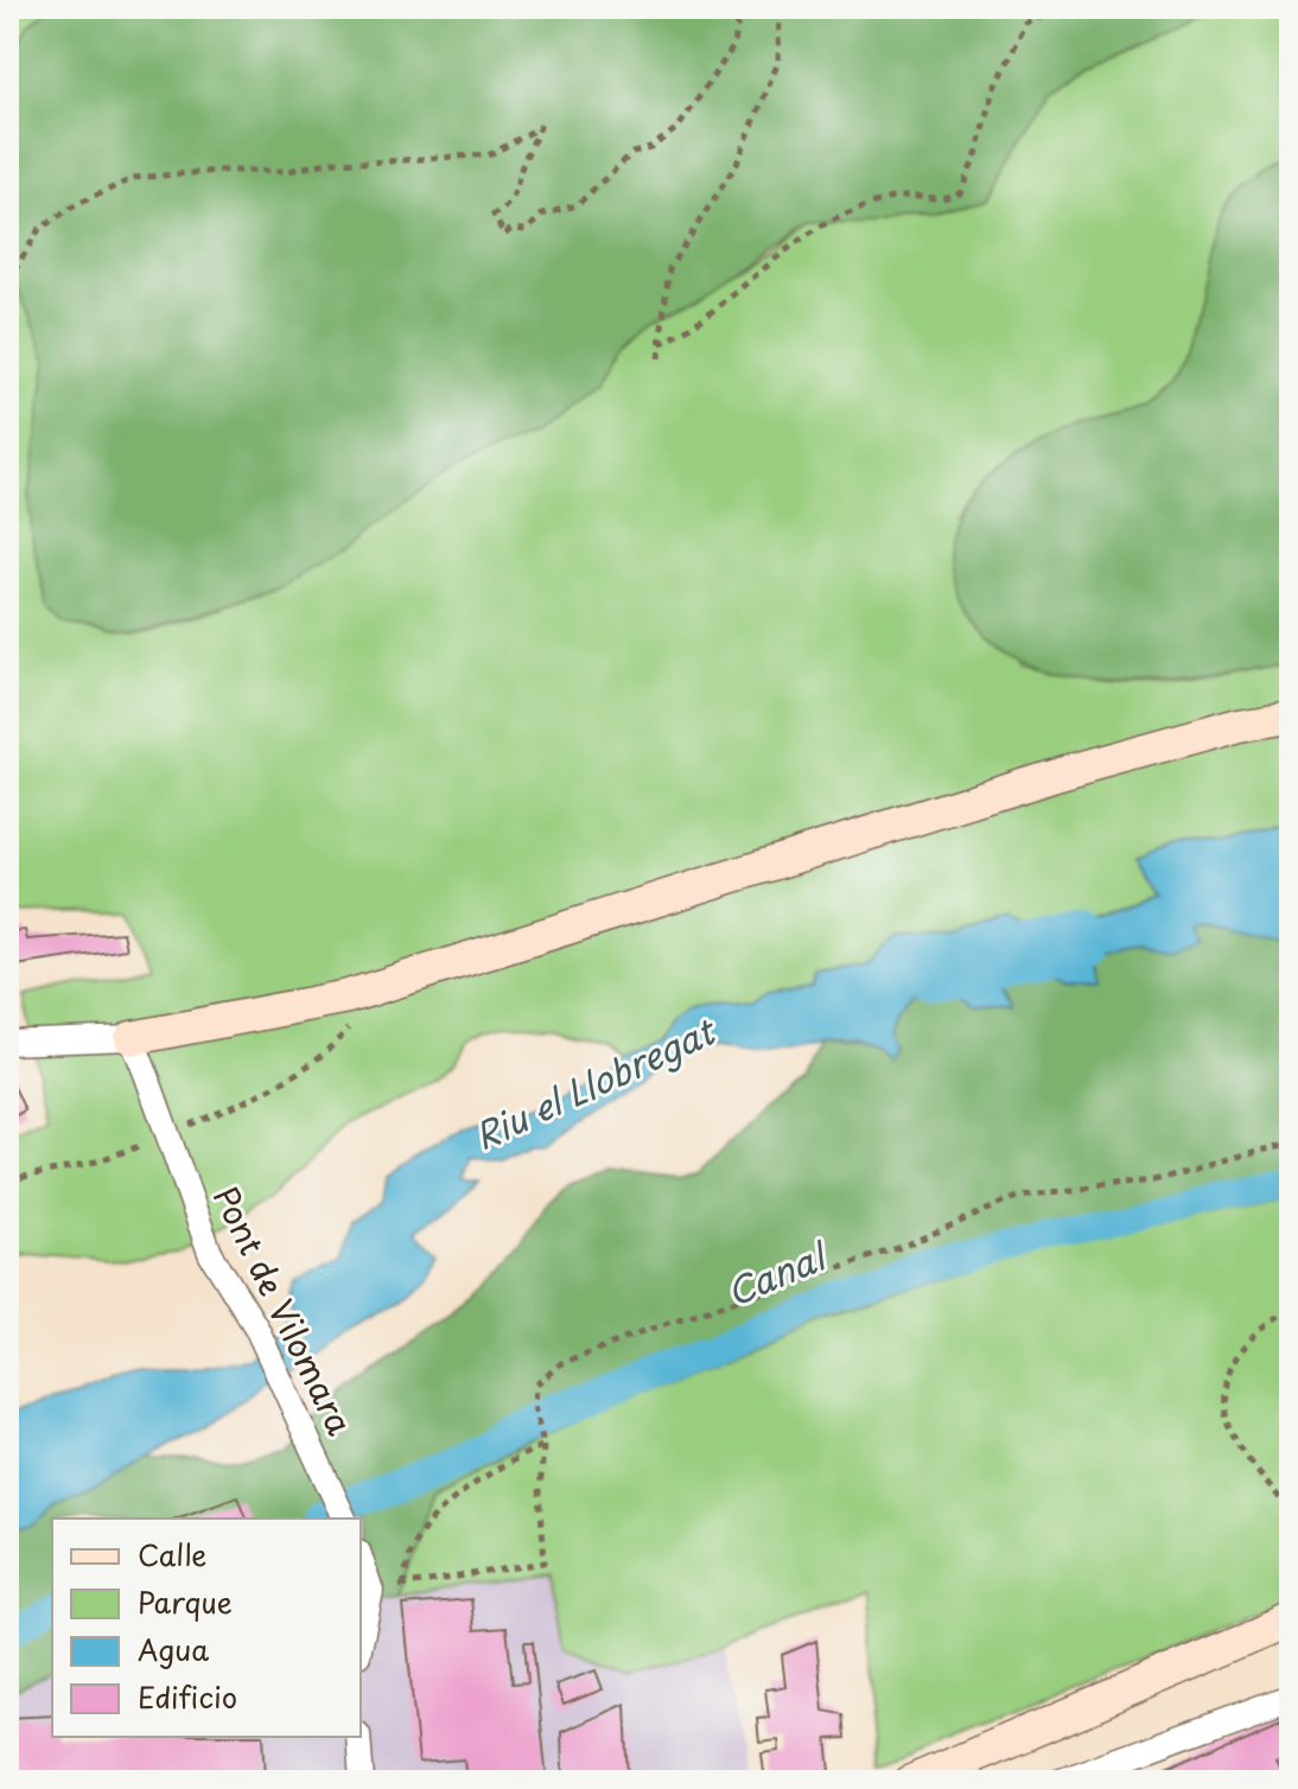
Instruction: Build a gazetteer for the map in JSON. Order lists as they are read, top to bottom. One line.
{"streets":{"street":["Pont de Vilomara"]},"water":["Riu el Llobregat","Canal"],"legend":["Calle","Parque","Agua","Edificio"]}
